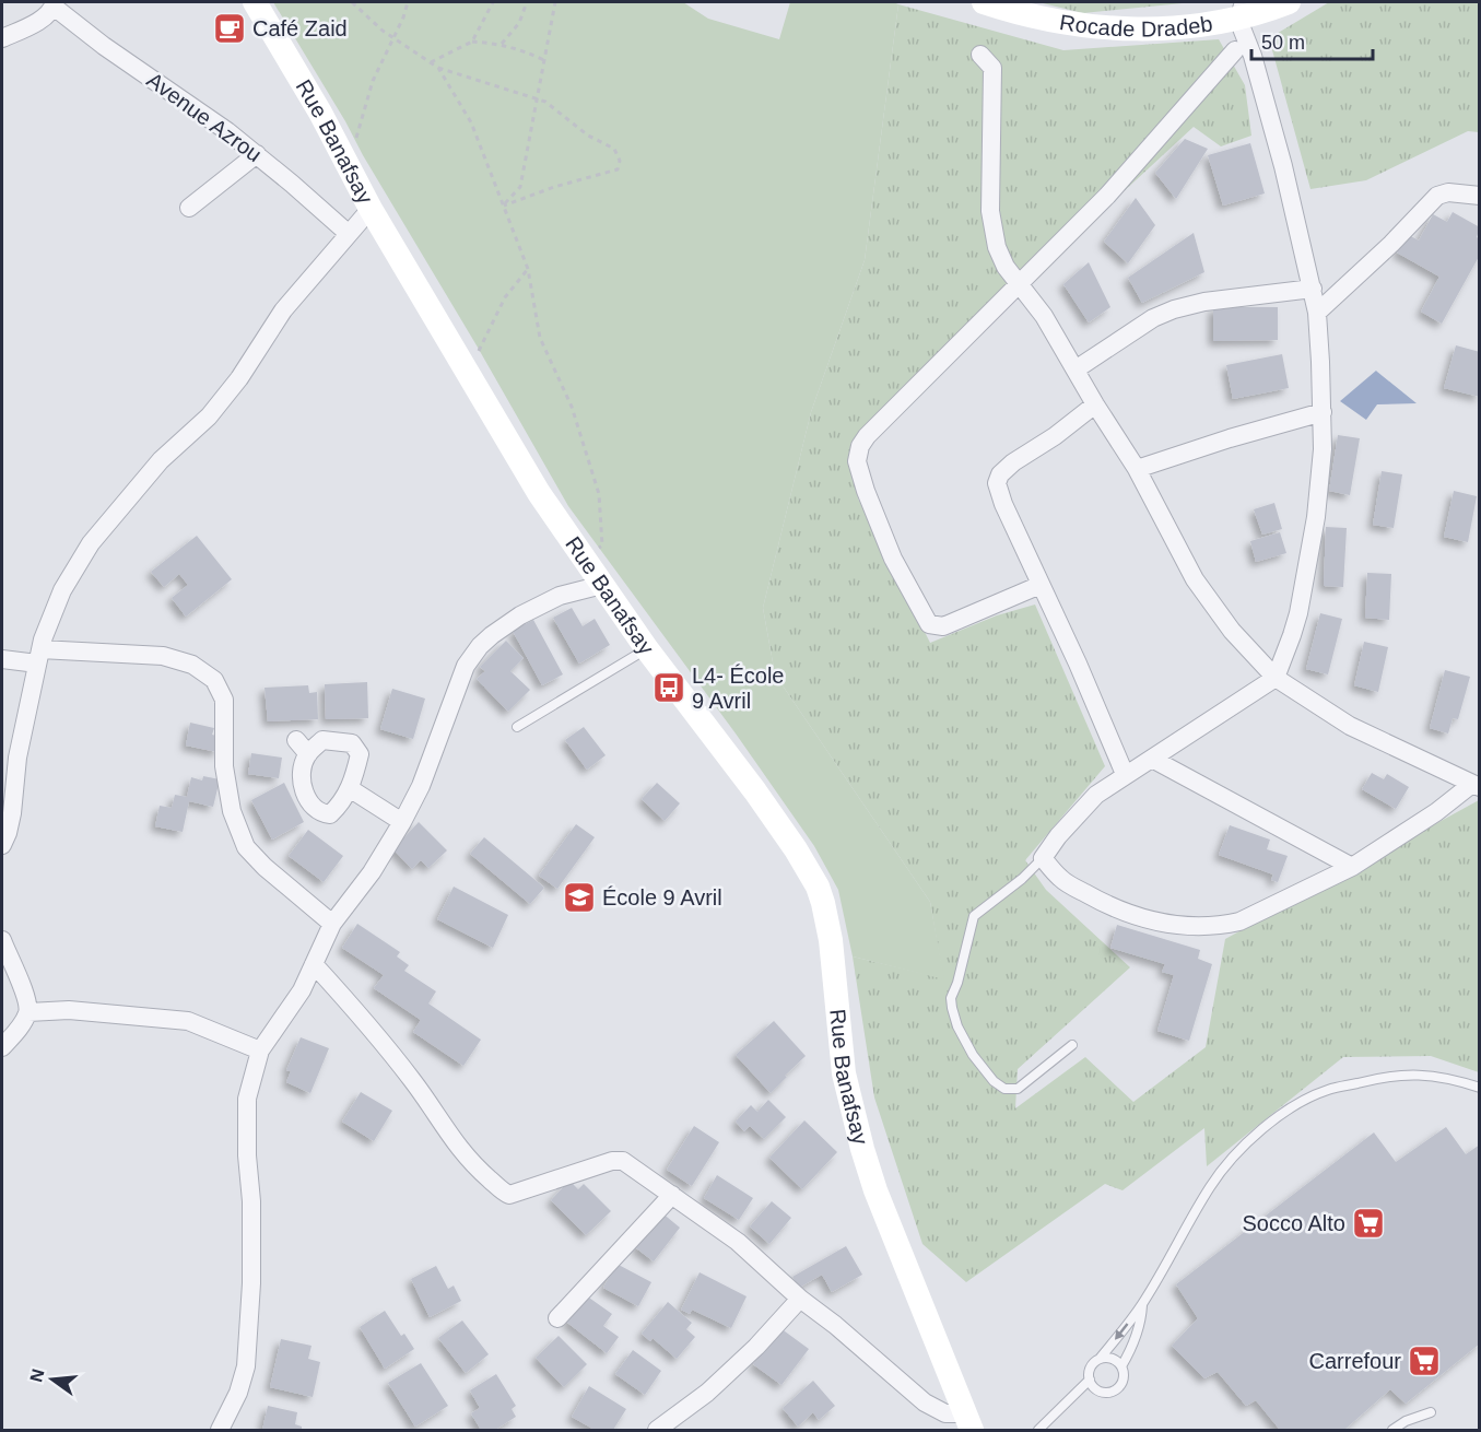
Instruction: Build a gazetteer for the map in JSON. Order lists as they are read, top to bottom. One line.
{"streets":{"main road":["Rocade Dradeb","Rue Banafsay"],"street":["Avenue Azrou"]},"places":{"cafe":["Café Zaid"],"bus stop":["L4- École 9 Avril"],"school or university":["École 9 Avril"],"supermarket":["Socco Alto","Carrefour"]},"scale_bar":"50 m","north":"left"}
